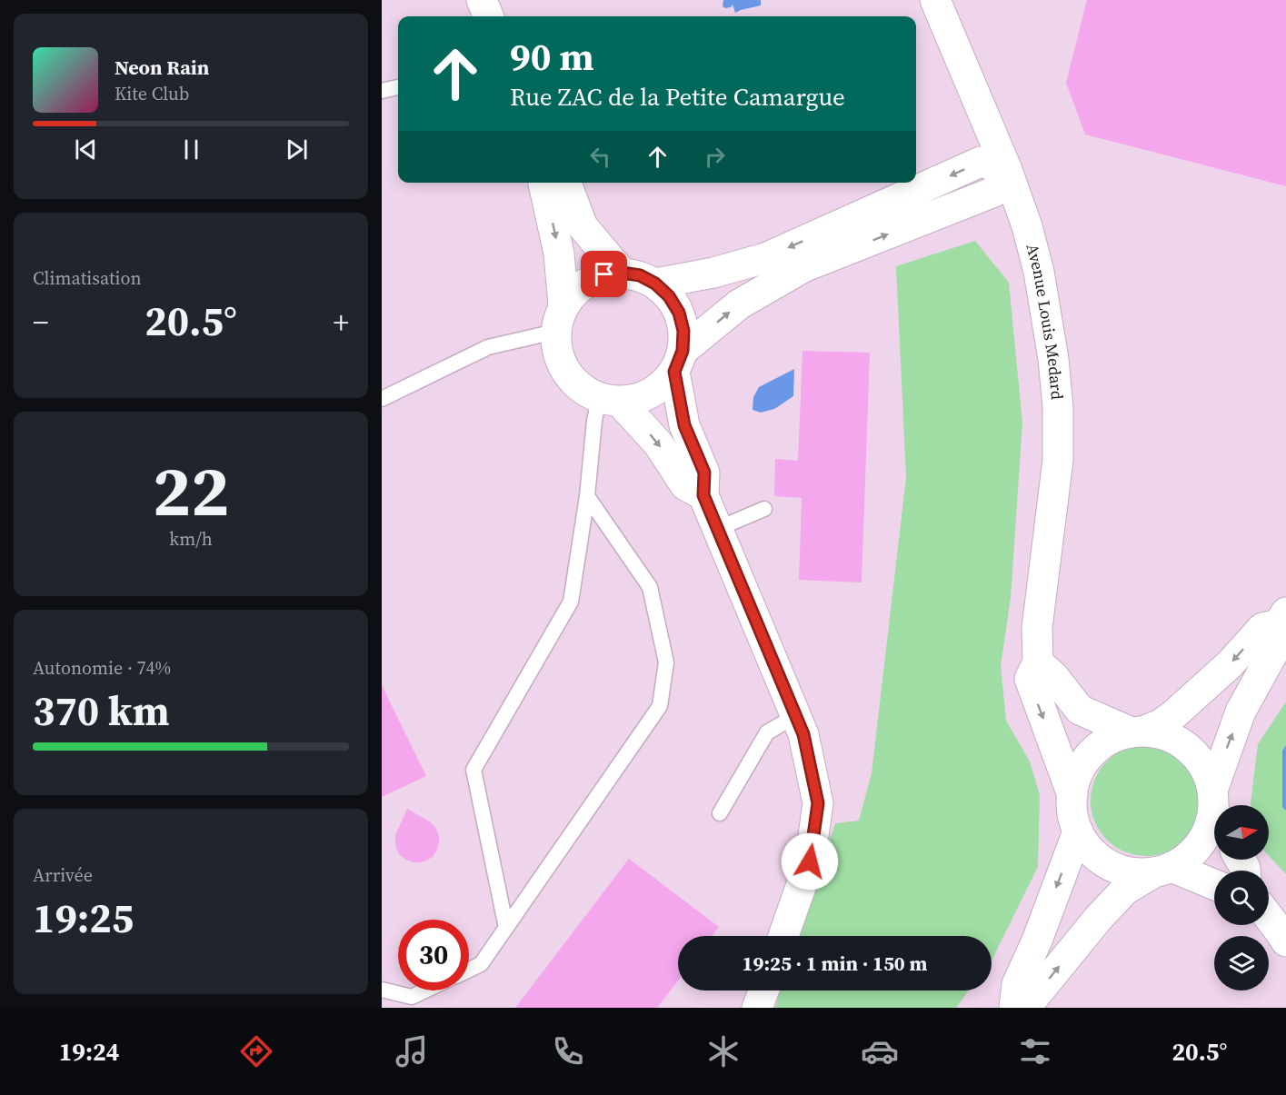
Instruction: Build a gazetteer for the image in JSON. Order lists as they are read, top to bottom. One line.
{"streets":{"street":["Avenue Louis Medard"]},"north":"right","page":{"turn":["90 m","Rue ZAC de la Petite Camargue"],"song":["Neon Rain","Kite Club"],"tile":["Climatisation",["22","km/h"],["Autonomie · 74%","370 km"],["Arrivée","19:25"]],"heat":["−","20.5°","+"],"limit":"30","trip":"19:25 · 1 min · 150 m","tabs":["19:24","20.5°"]}}
